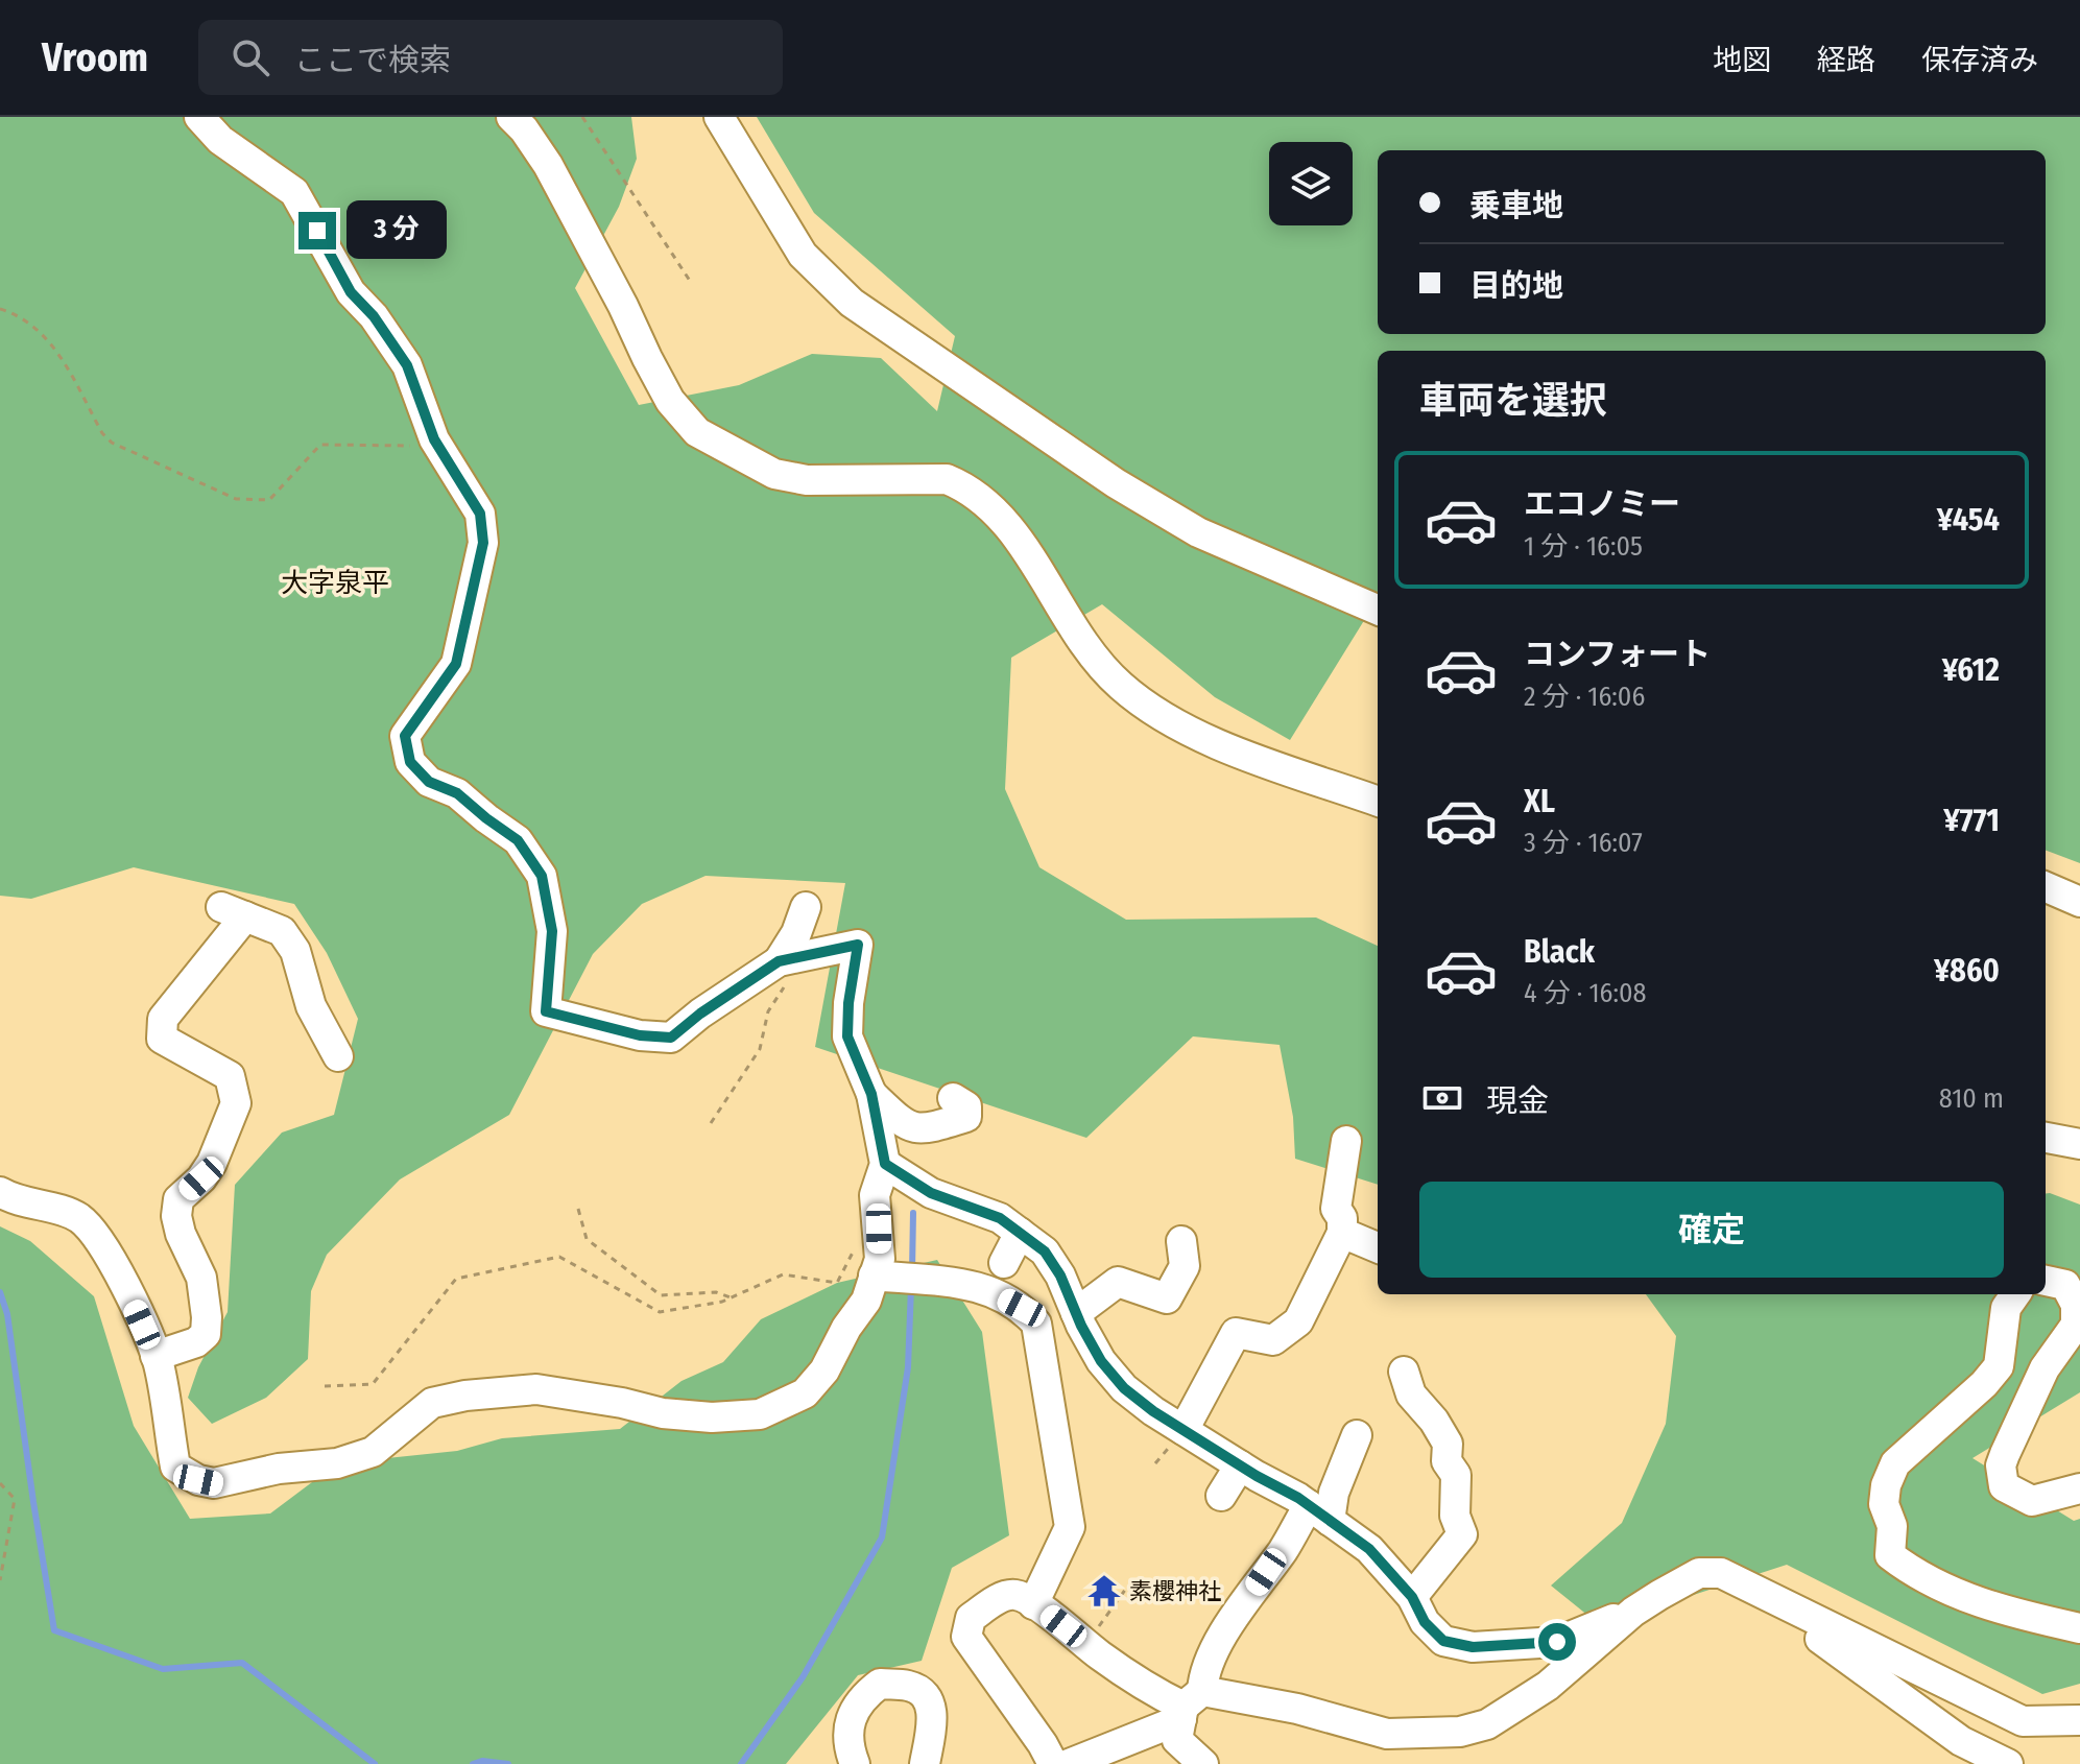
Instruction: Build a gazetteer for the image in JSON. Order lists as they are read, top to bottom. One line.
{"districts":["大字泉平"],"places":{"temple":["素櫻神社"]},"page":{"header":"Vroom","search":"ここで検索","nav":["地図","経路","保存済み"],"banner":["乗車地","目的地"],"bubble":"3 分","heading":"車両を選択","list":[{"name":"エコノミー","note":"1 分 · 16:05","value":"¥454"},{"name":"コンフォート","note":"2 分 · 16:06","value":"¥612"},{"name":"XL","note":"3 分 · 16:07","value":"¥771"},{"name":"Black","note":"4 分 · 16:08","value":"¥860"}],"pay":["現金","810 m"],"buttons":"確定"}}
